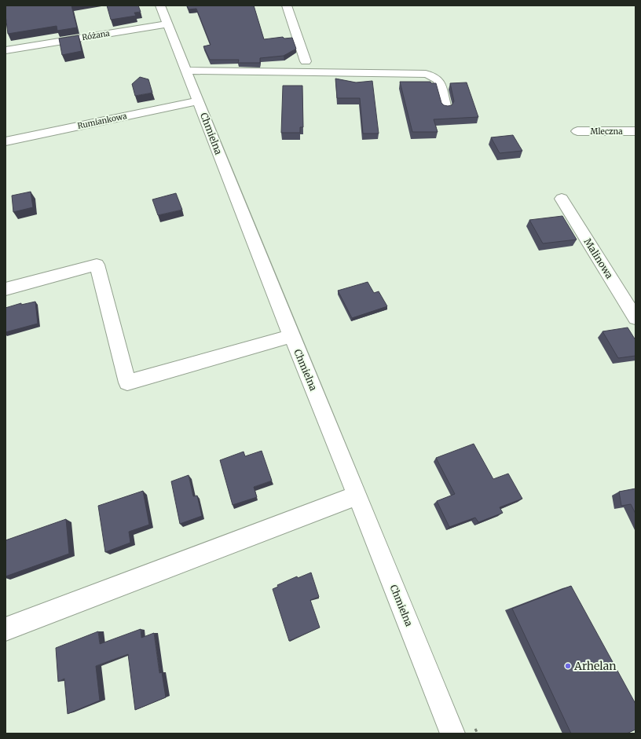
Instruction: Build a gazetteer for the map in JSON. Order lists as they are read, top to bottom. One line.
{"streets":{"street":["Różana","Rumiankowa","Mleczna","Chmielna","Malinowa"]},"crossings":[["Różana","Chmielna"],["Rumiankowa","Chmielna"]],"places":["Arhelan"]}
